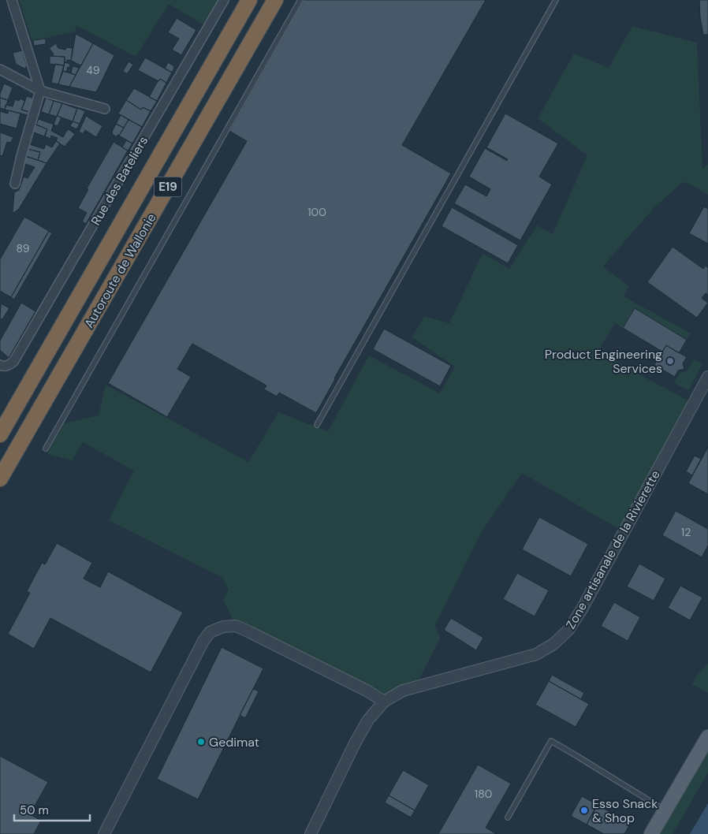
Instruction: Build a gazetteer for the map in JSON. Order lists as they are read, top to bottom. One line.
{"streets":{"highway":["E19","Autoroute de Wallonie"],"street":["Rue des Bateliers","Zone artisanale de la Rivierette"]},"places":["Product Engineering Services","Gedimat","Esso Snack & Shop"],"house_numbers":["49","100","89","12","180"],"scale_bar":"50 m"}
